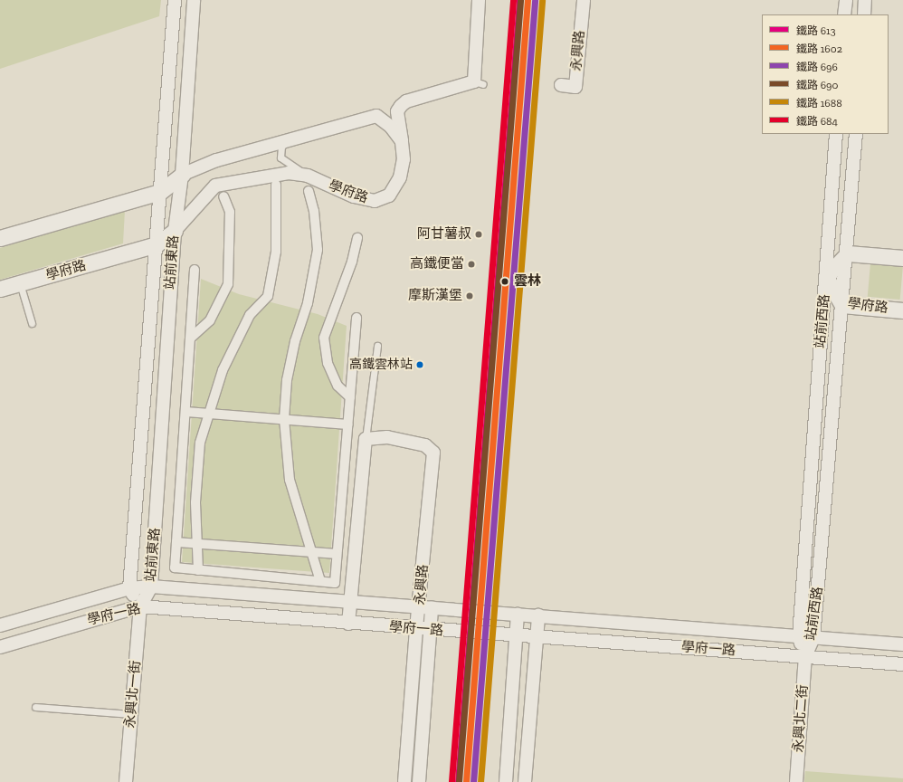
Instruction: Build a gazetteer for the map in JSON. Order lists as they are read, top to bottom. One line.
{"streets":{"street":["永興路","學府路","站前東路","站前西路","學府一路","永興北一街","永興北二街"]},"crossings":[["永興路","學府一路"],["學府路","站前東路"],["學府路","站前西路"],["站前東路","學府一路"],["站前東路","永興北一街"],["站前西路","學府一路"],["站前西路","永興北二街"],["學府一路","永興北一街"],["學府一路","永興北二街"]],"places":["阿甘薯叔","高鐵便當","雲林","摩斯漢堡","高鐵雲林站"],"lines":["rail line 613","rail line 1602","rail line 690","rail line 684","rail line 696","rail line 1688"],"legend":["鐵路 613","鐵路 1602","鐵路 696","鐵路 690","鐵路 1688","鐵路 684"]}
